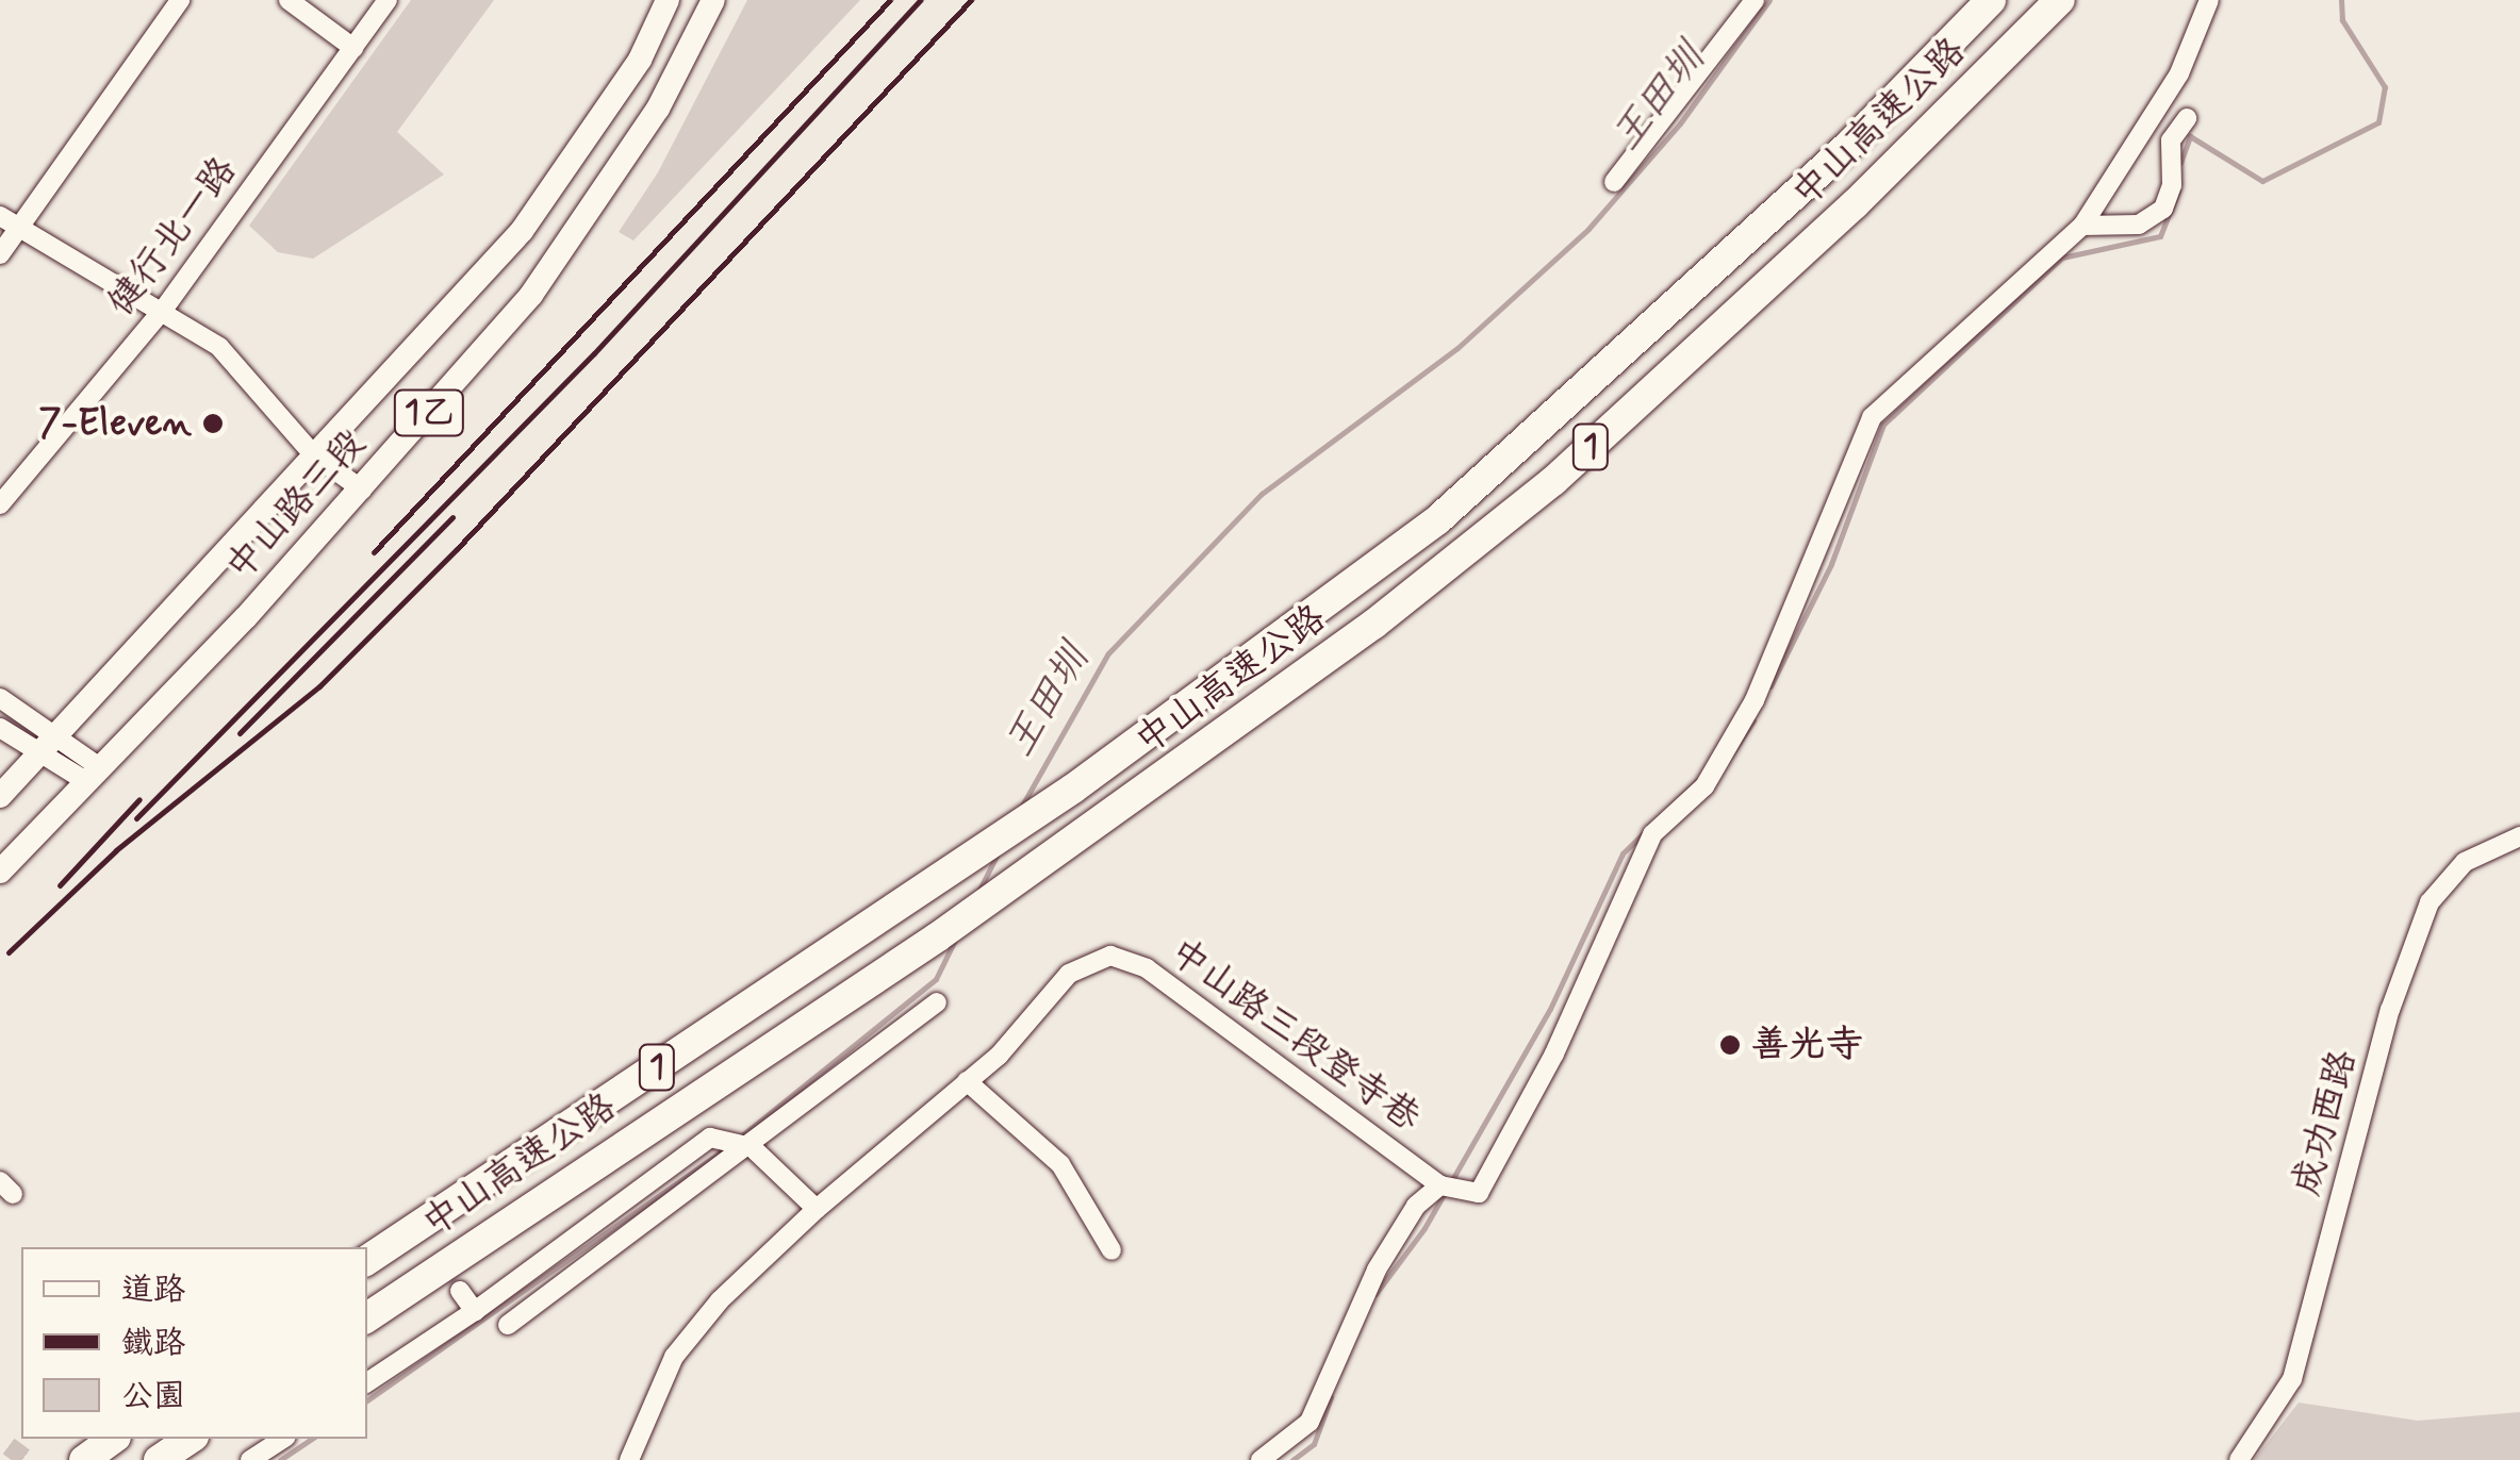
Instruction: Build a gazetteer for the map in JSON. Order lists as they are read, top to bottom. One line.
{"streets":{"highway":["中山高速公路","1"],"main road":["1乙","中山路三段"],"street":["健行北一路","中山路三段登寺巷","成功西路"]},"water":["王田圳"],"places":["7-Eleven","善光寺"],"legend":["道路","鐵路","公園"]}
